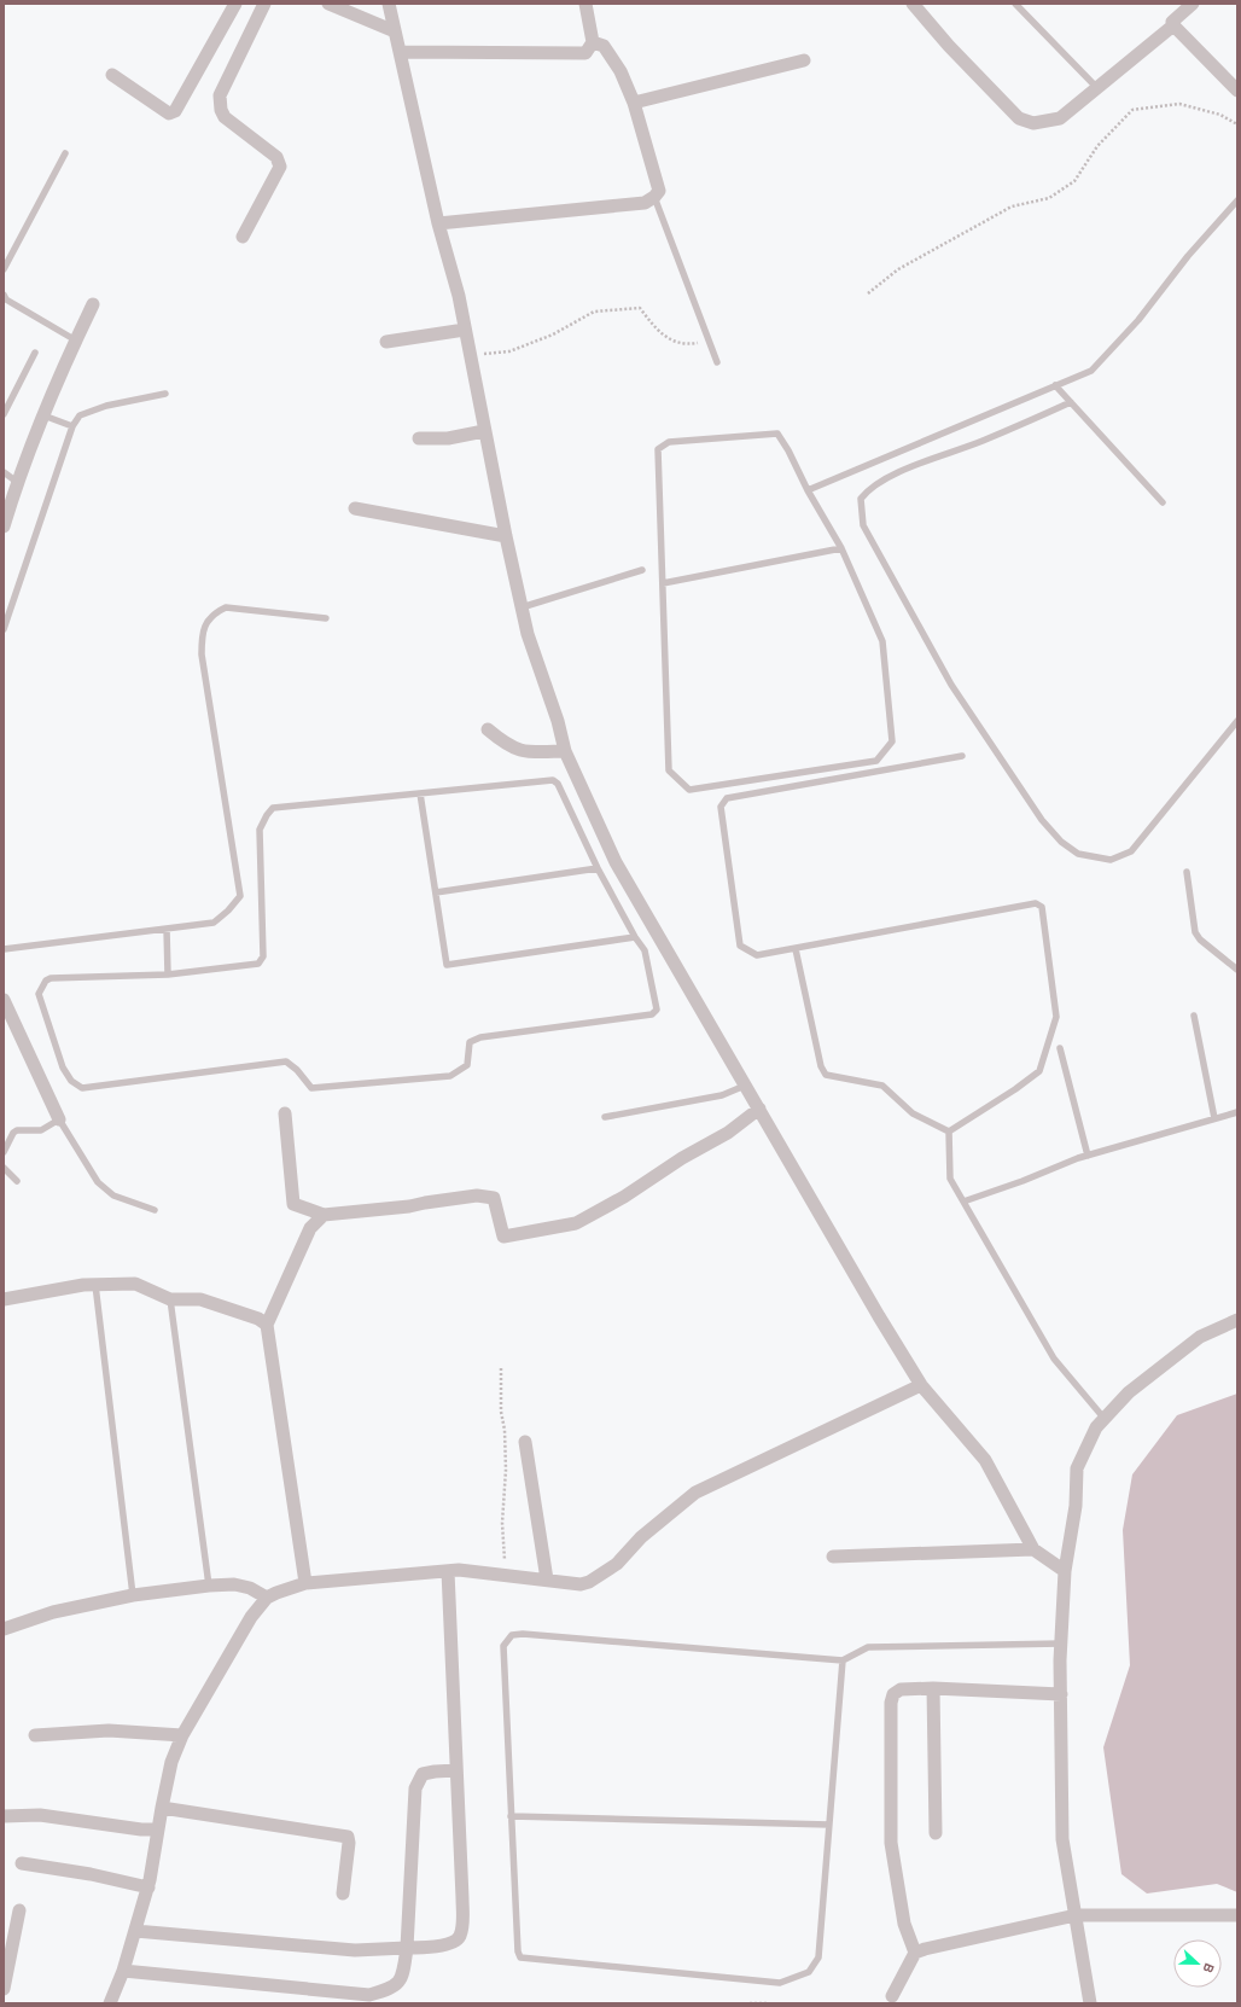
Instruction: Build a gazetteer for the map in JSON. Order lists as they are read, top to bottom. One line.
{"north":"right"}
